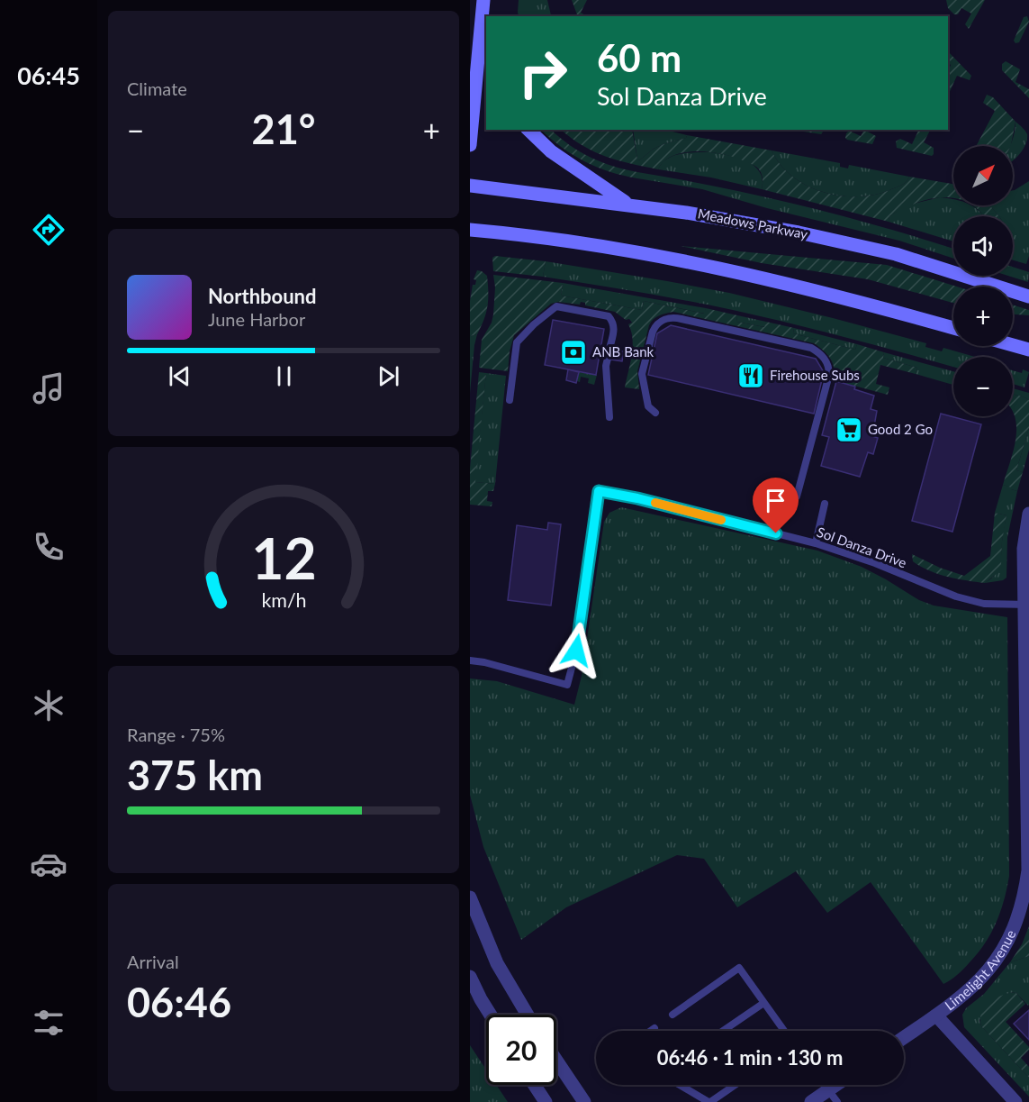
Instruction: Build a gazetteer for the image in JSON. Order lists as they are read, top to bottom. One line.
{"streets":{"main road":["Meadows Parkway"],"street":["Limelight Avenue"],"lane":["Sol Danza Drive"]},"crossings":[["Sol Danza Drive","Limelight Avenue"]],"places":{"bank":["ANB Bank"],"restaurant":["Firehouse Subs"],"supermarket":["Good 2 Go"]},"north":"top right","page":{"tabs":"06:45","tile":["Climate",["Range · 75%","375 km"],["Arrival","06:46"]],"turn":["60 m","Sol Danza Drive"],"heat":["−","21°","+"],"map_buttons":["+","−"],"song":["Northbound","June Harbor"],"limit":"20","trip":"06:46 · 1 min · 130 m","gauge":["12","km/h"]}}
